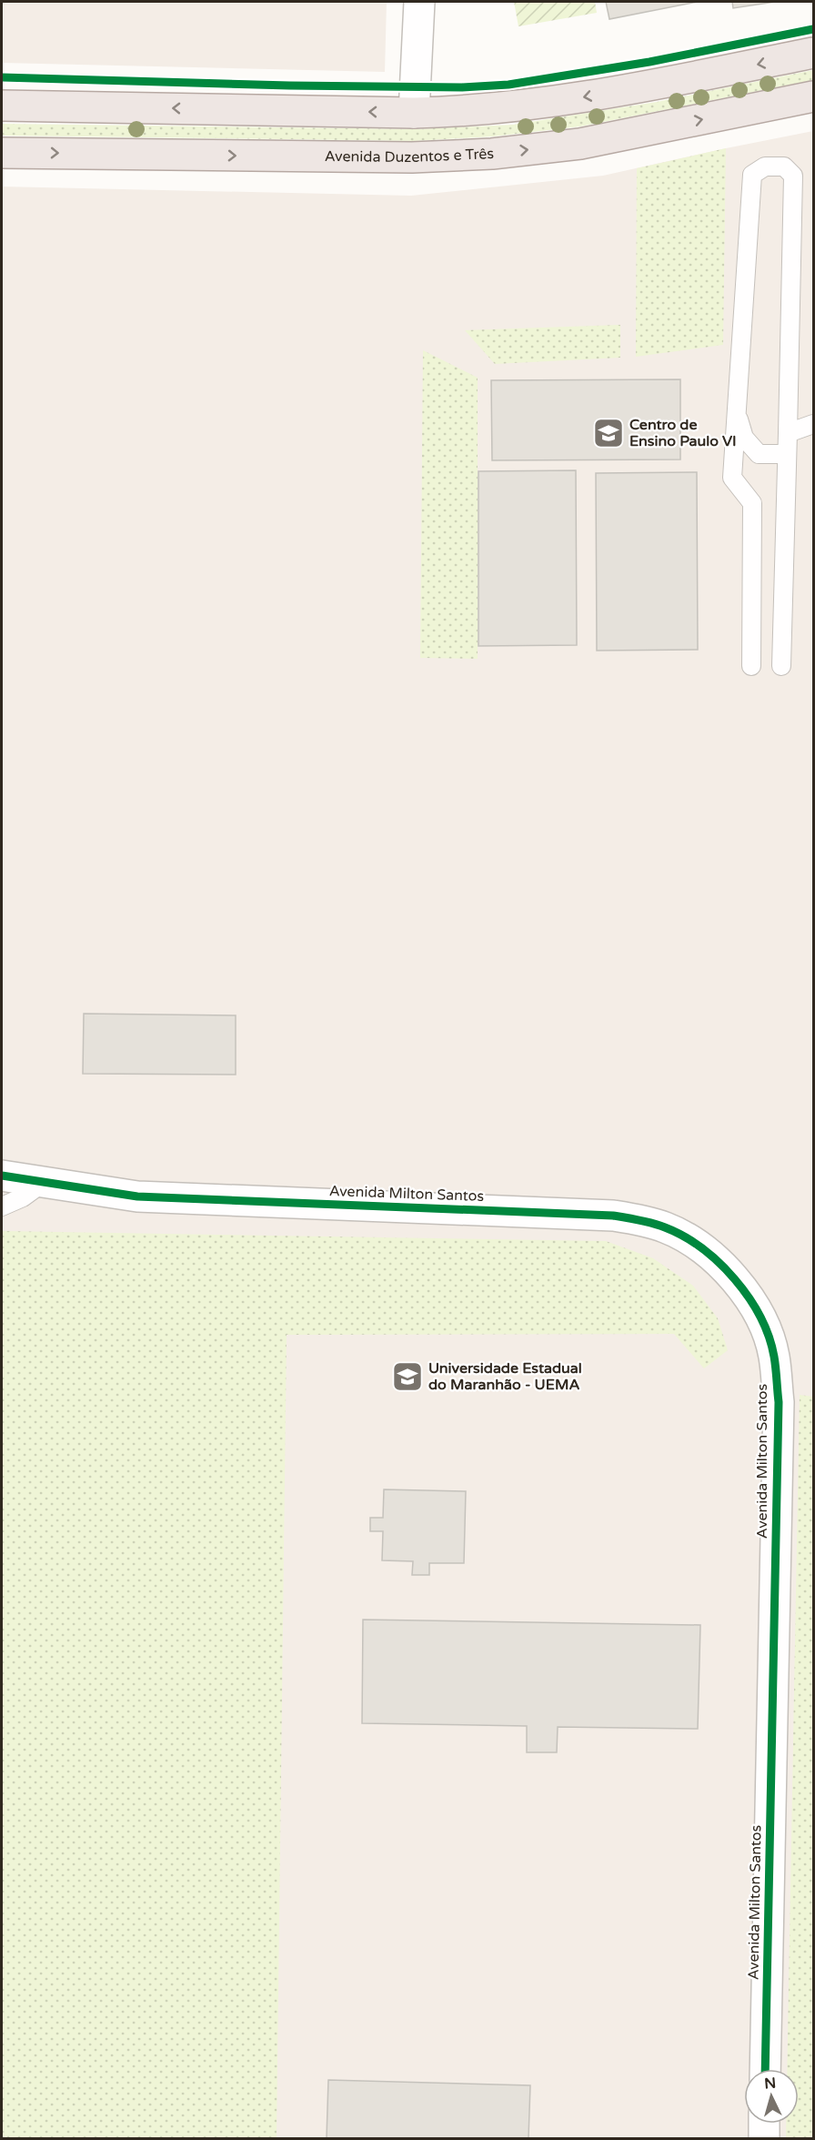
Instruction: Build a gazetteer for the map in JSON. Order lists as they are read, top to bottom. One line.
{"streets":{"main road":["Avenida Duzentos e Três"],"street":["Avenida Milton Santos"]},"places":{"school or university":["Centro de Ensino Paulo VI","Universidade Estadual do Maranhão - UEMA"]},"north":"top"}
